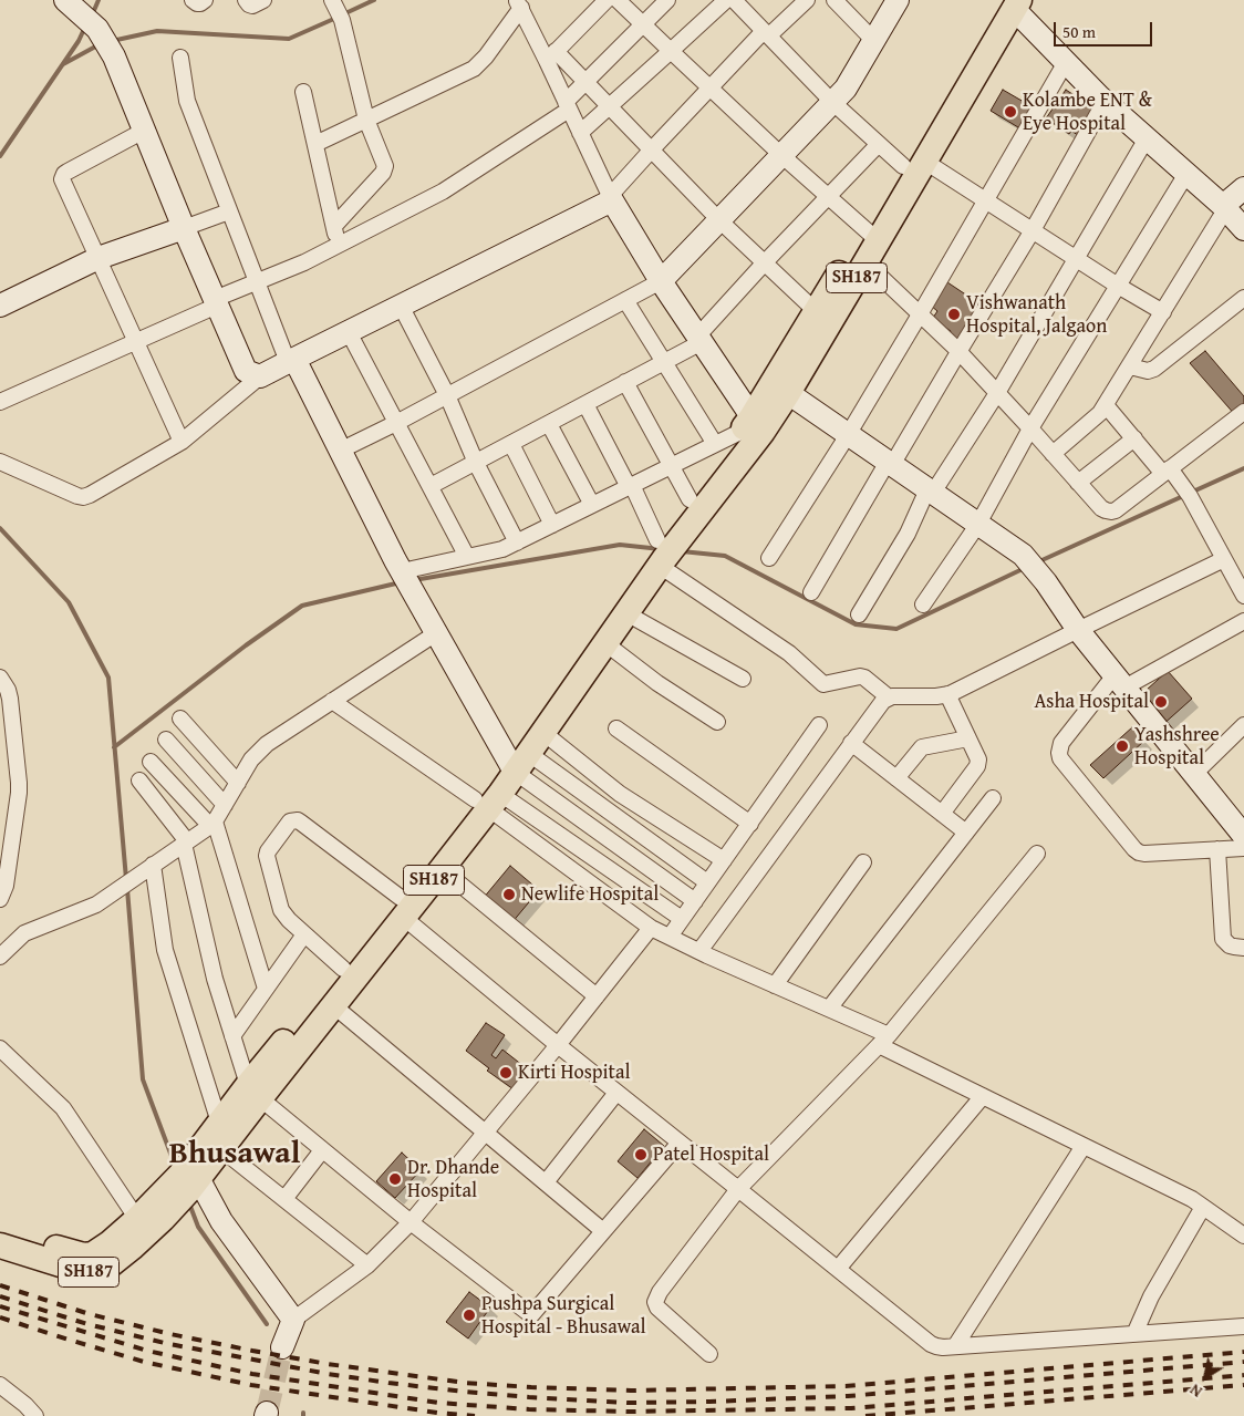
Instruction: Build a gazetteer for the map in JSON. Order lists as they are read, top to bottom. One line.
{"streets":{"main road":["SH187"]},"districts":["Bhusawal"],"places":["Kolambe ENT & Eye Hospital","Vishwanath Hospital, Jalgaon","Asha Hospital","Yashshree Hospital","Newlife Hospital","Kirti Hospital","Patel Hospital","Dr. Dhande Hospital","Pushpa Surgical Hospital - Bhusawal"],"scale_bar":"50 m","north":"bottom left"}
